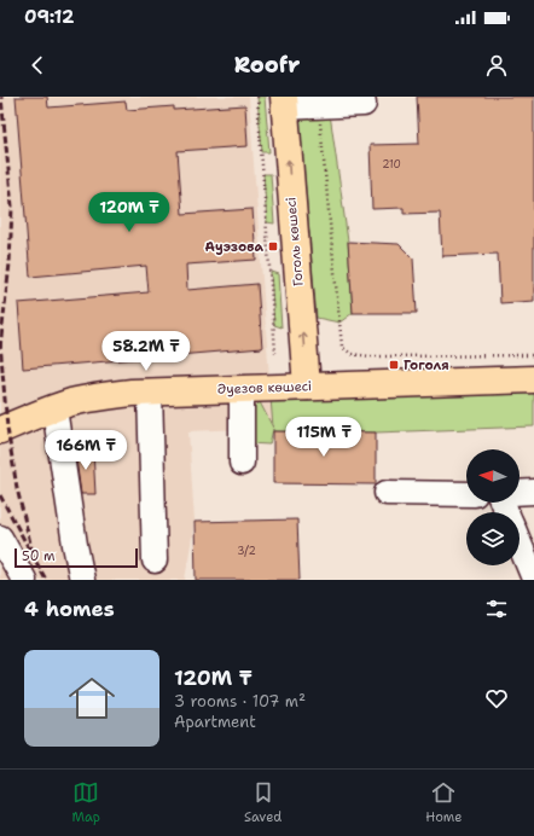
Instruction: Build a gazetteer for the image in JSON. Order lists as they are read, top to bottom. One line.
{"streets":{"main road":["Гоголь көшесі","Әуезов көшесі"]},"crossings":[["Гоголь көшесі","Әуезов көшесі"]],"one_way":["Гоголь көшесі"],"places":{"transit":["Ауэзова","Гоголя"]},"house_numbers":["210","3/2"],"scale_bar":"50 m","north":"left","page":{"status":"09:12","header":"Roofr","price":["120M ₸","58.2M ₸","115M ₸","166M ₸"],"scale":"50 m","heading":"4 homes","list":[{"name":"120M ₸","note":"3 rooms · 107 m² · Apartment"}],"tabs":["Map","Saved","Home"]}}
